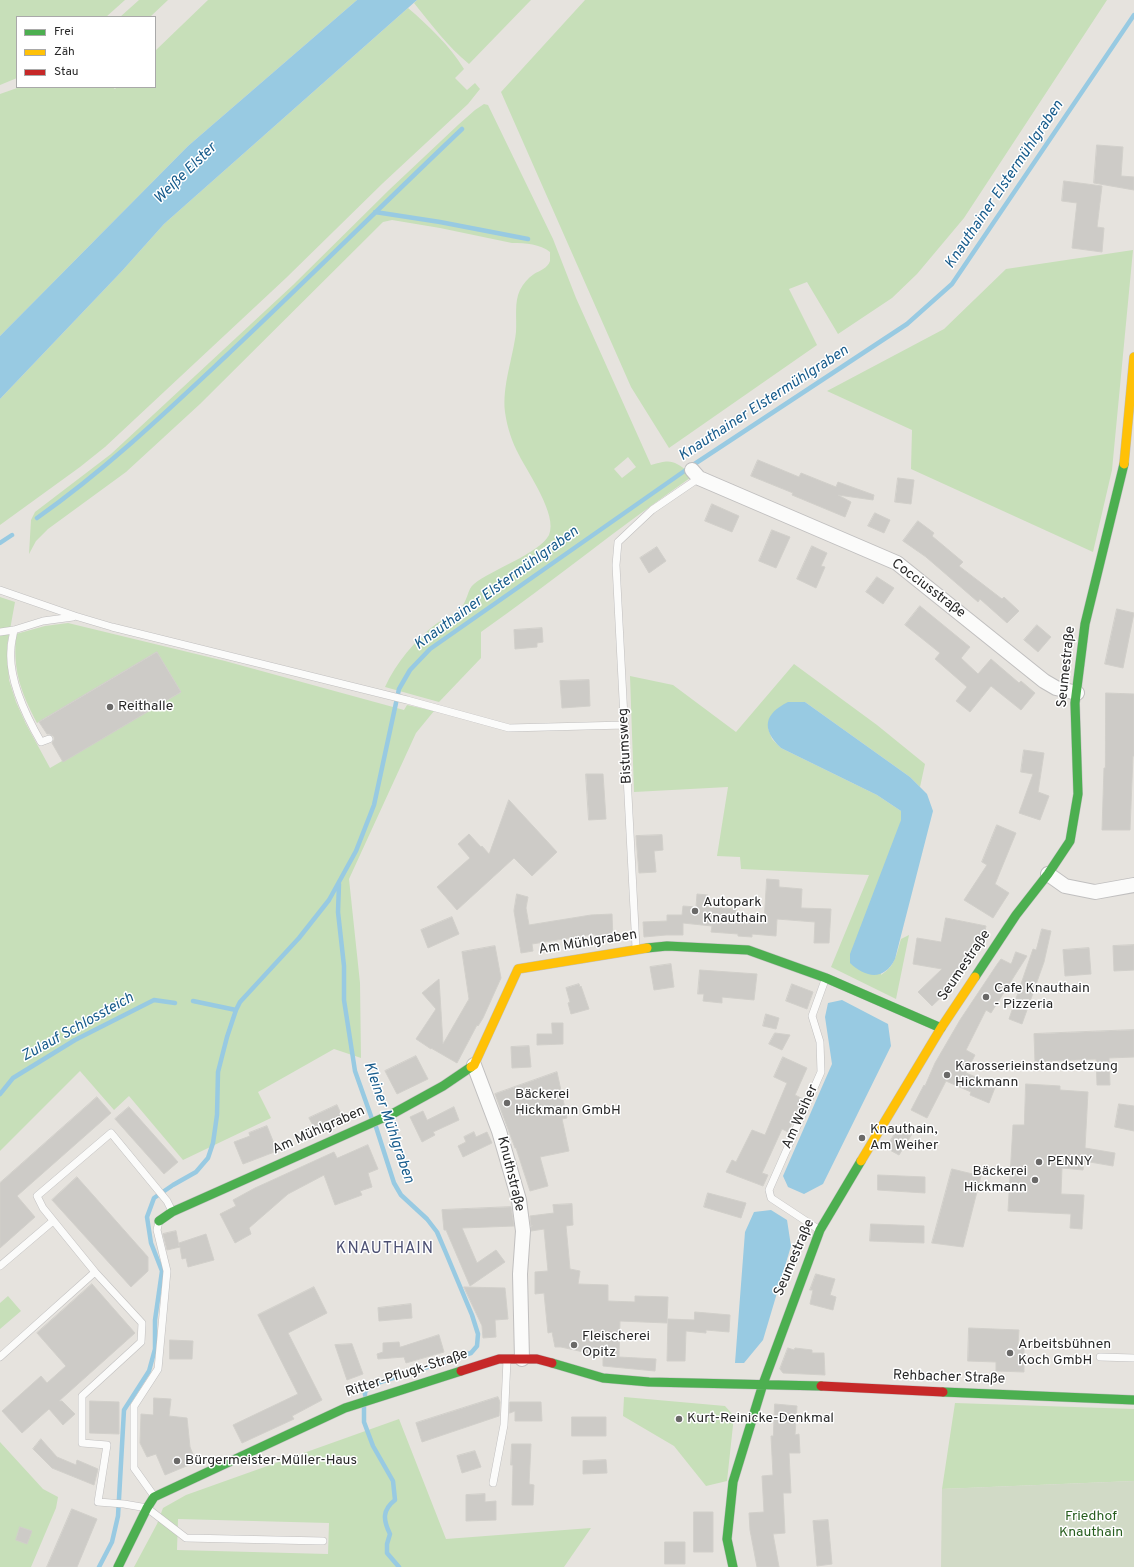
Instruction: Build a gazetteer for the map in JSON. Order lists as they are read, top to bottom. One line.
{"streets":{"street":["Cocciusstraße","Seumestraße","Am Mühlgraben","Knuthstraße","Ritter-Pflugk-Straße","Rehbacher Straße"],"lane":["Bistumsweg","Am Weiher"]},"crossings":[["Cocciusstraße","Seumestraße"],["Cocciusstraße","Bistumsweg"],["Seumestraße","Am Mühlgraben"],["Seumestraße","Am Weiher"],["Seumestraße","Ritter-Pflugk-Straße"],["Seumestraße","Rehbacher Straße"],["Bistumsweg","Am Mühlgraben"],["Am Mühlgraben","Am Weiher"],["Am Mühlgraben","Knuthstraße"],["Am Mühlgraben","Ritter-Pflugk-Straße"],["Knuthstraße","Ritter-Pflugk-Straße"],["Ritter-Pflugk-Straße","Rehbacher Straße"]],"districts":["KNAUTHAIN"],"water":["Weiße Elster","Knauthainer Elstermühlgraben","Zulauf Schlossteich","Kleiner Mühlgraben"],"parks":["Friedhof Knauthain"],"places":["Reithalle","Autopark Knauthain","Cafe Knauthain - Pizzeria","Karosserieinstandsetzung Hickmann","Bäckerei Hickmann GmbH","Knauthain, Am Weiher","PENNY","Bäckerei Hickmann","Fleischerei Opitz","Arbeitsbühnen Koch GmbH","Kurt-Reinicke-Denkmal","Bürgermeister-Müller-Haus"],"legend":["Frei","Zäh","Stau"]}
